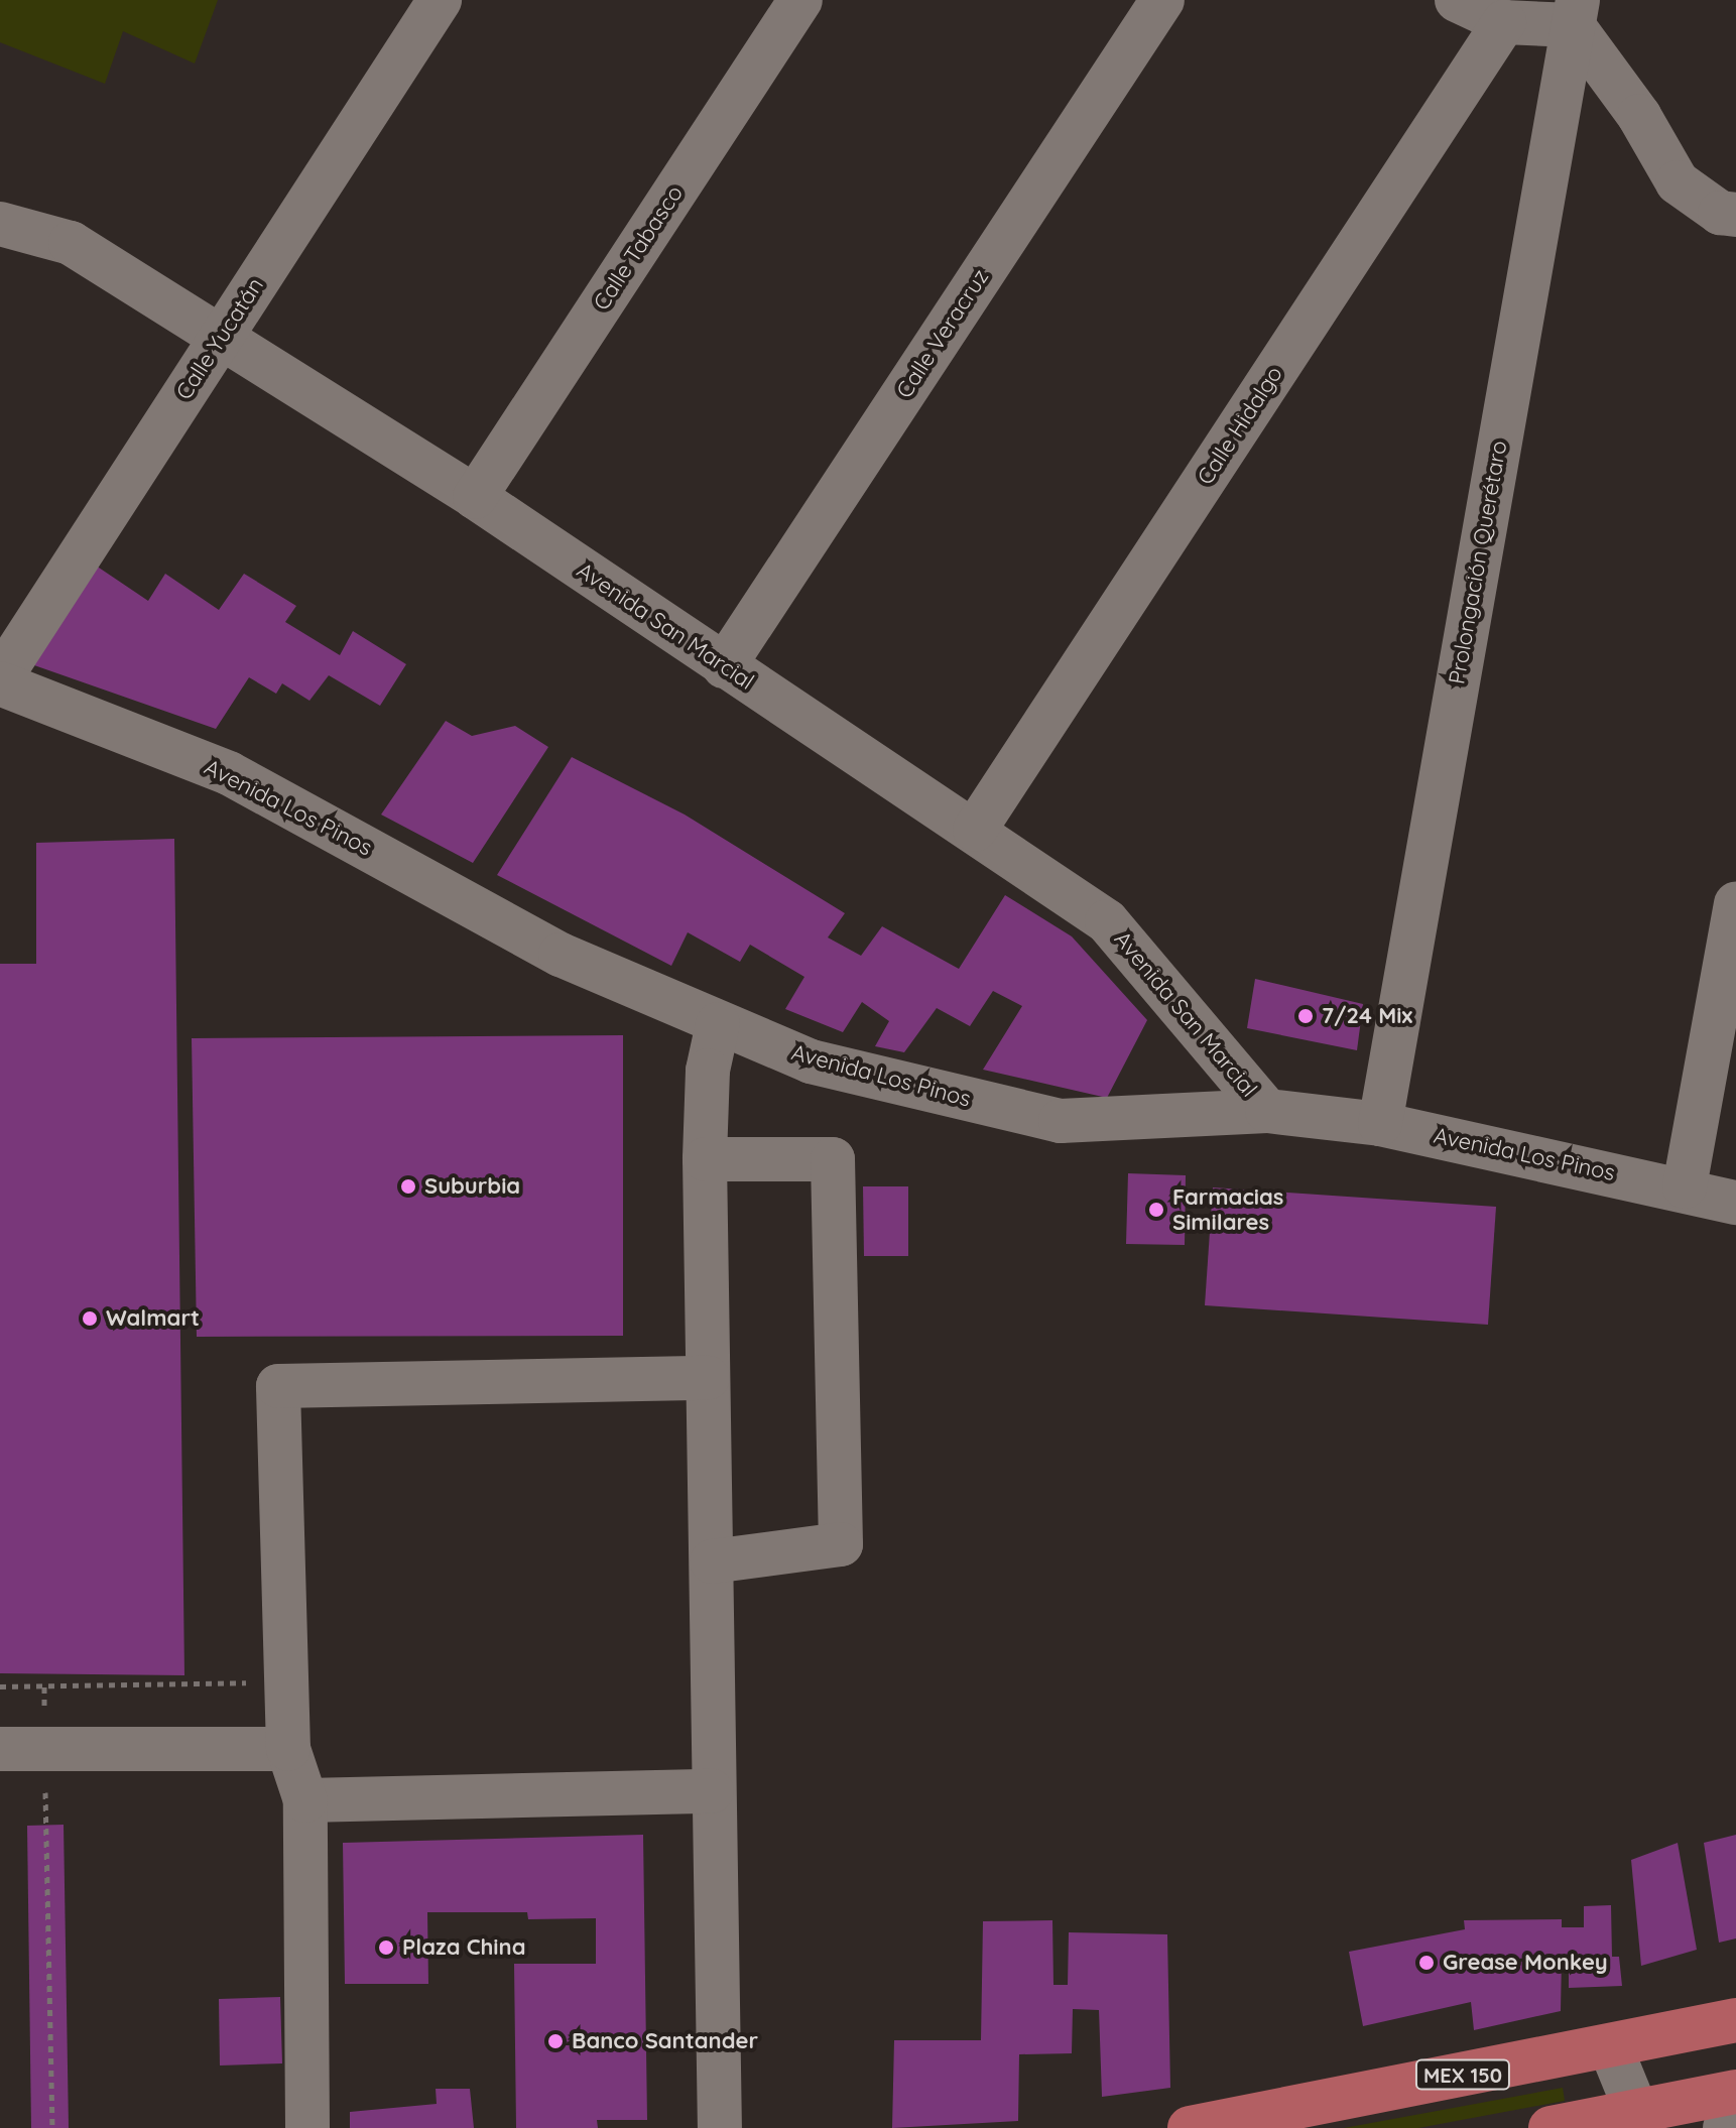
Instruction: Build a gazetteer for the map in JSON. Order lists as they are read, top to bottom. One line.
{"streets":{"main road":["MEX 150"],"street":["Calle Tabasco","Calle Veracruz","Calle Yucatán","Calle Hidalgo","Prolongación Querétaro","Avenida San Marcial","Avenida Los Pinos"]},"crossings":[["Calle Tabasco","Avenida San Marcial"],["Calle Veracruz","Avenida San Marcial"],["Calle Yucatán","Avenida San Marcial"],["Calle Yucatán","Avenida Los Pinos"],["Calle Hidalgo","Avenida San Marcial"],["Prolongación Querétaro","Avenida Los Pinos"],["Avenida San Marcial","Avenida Los Pinos"]],"places":["7/24 Mix","Suburbia","Farmacias Similares","Walmart","Plaza China","Grease Monkey","Banco Santander"]}
